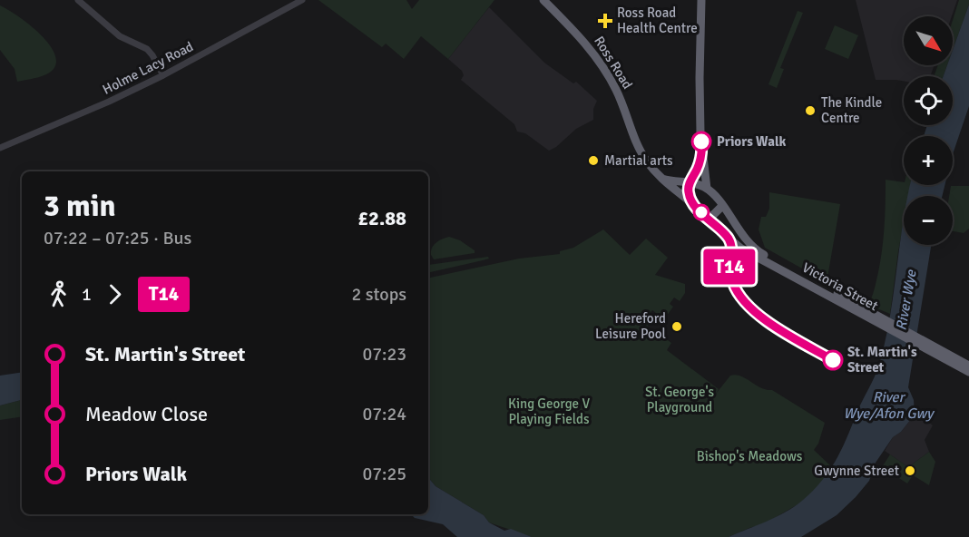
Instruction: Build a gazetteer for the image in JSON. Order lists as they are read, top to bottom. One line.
{"streets":{"highway":["Ross Road","Victoria Street"],"street":["Holme Lacy Road"]},"crossings":[["Ross Road","Victoria Street"]],"water":["River Wye","River Wye/Afon Gwy"],"parks":["St. George's Playground","King George V Playing Fields","Bishop's Meadows"],"places":{"health":["Ross Road Health Centre"],"other":["The Kindle Centre","Priors Walk","Martial arts","Hereford Leisure Pool","St. Martin's Street","Gwynne Street"]},"lines":["bus line T14"],"north":"bottom right","page":{"on_map":"T14","map_buttons":["+","−"],"heading":["3 min","07:22 – 07:25 · Bus","£2.88"],"legs":["1","T14","2 stops"],"list":[{"name":"St. Martin's Street","value":"07:23"},{"name":"Meadow Close","value":"07:24"},{"name":"Priors Walk","value":"07:25"}]}}
